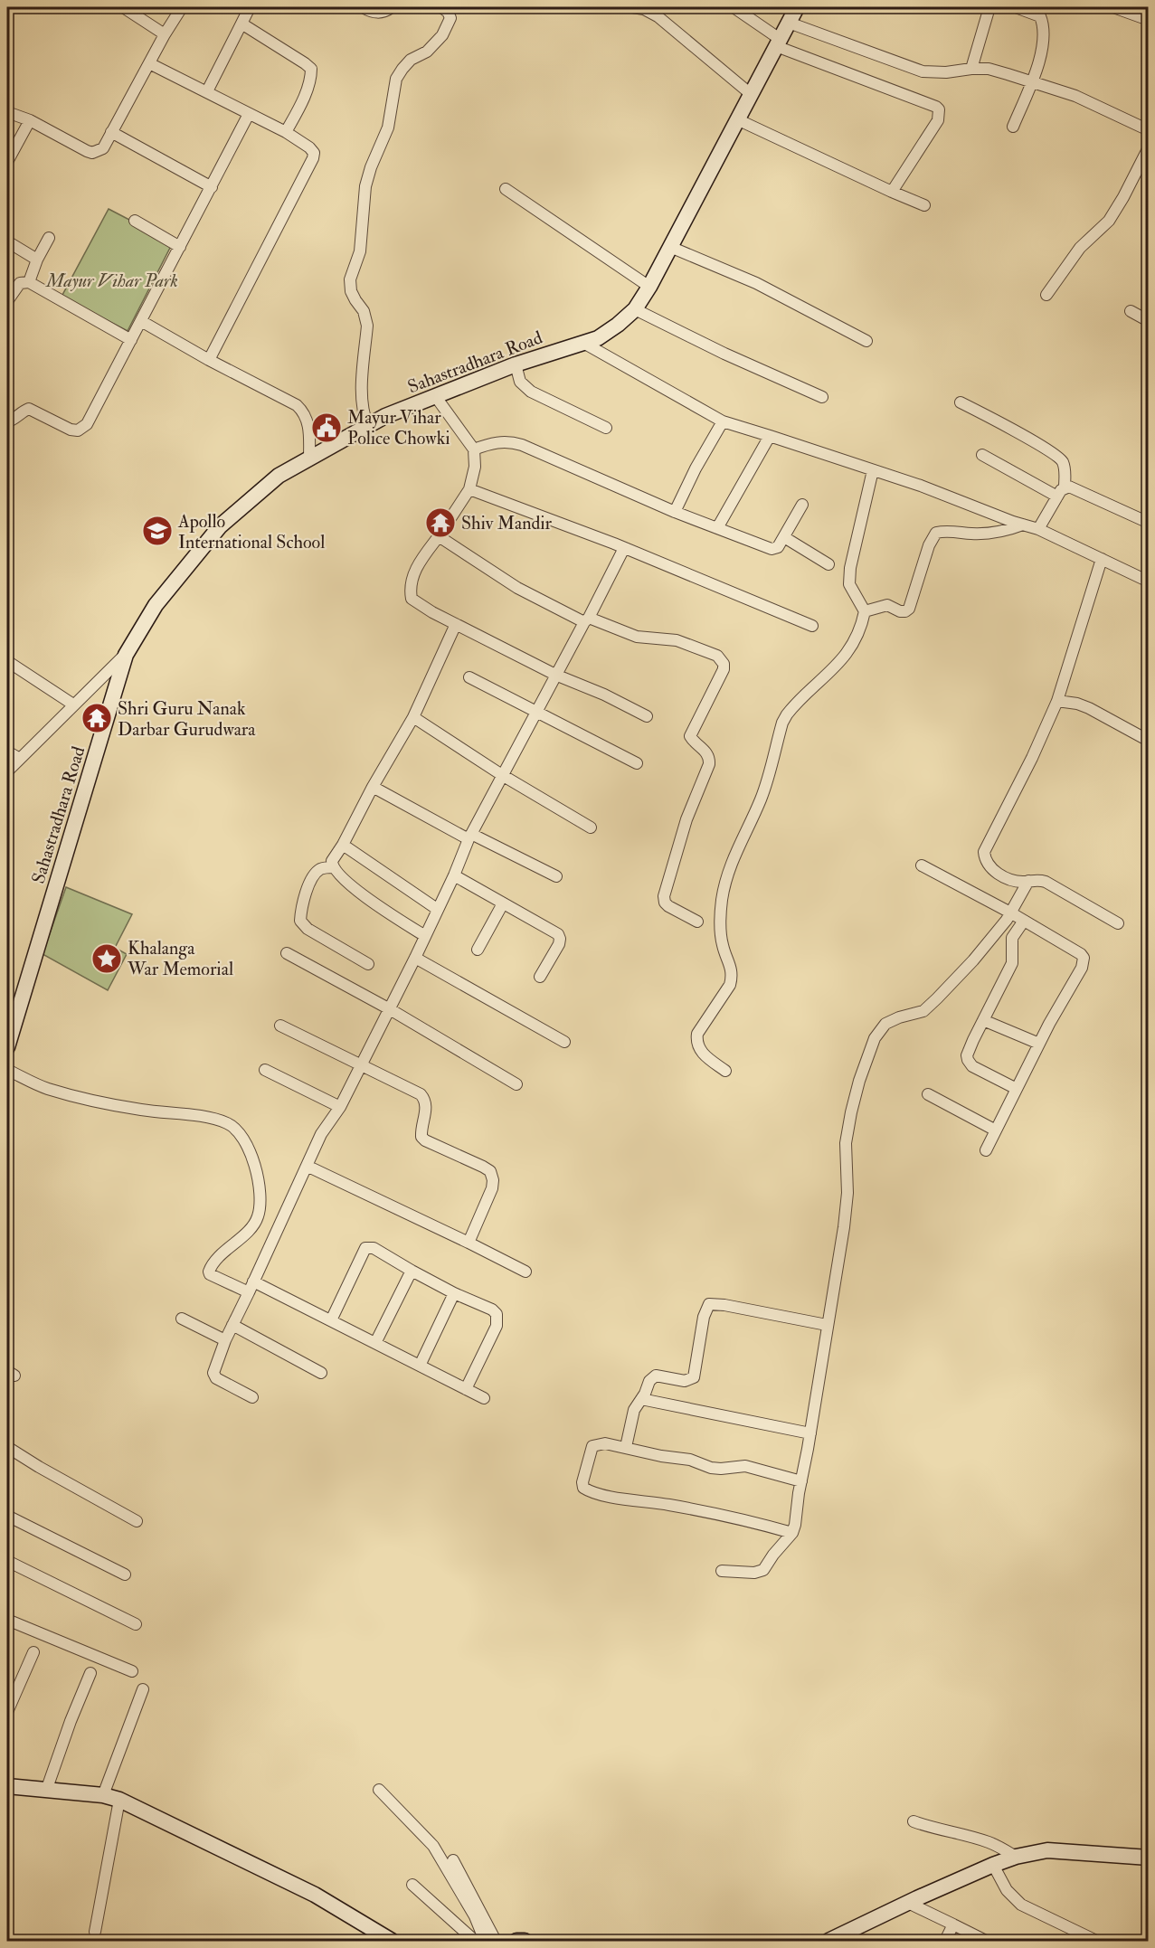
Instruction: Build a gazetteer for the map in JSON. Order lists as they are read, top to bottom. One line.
{"streets":{"main road":["Sahastradhara Road"]},"parks":["Mayur Vihar Park"],"places":{"public building":["Mayur Vihar Police Chowki"],"temple":["Shiv Mandir","Shri Guru Nanak Darbar Gurudwara"],"school or university":["Apollo International School"],"place":["Khalanga War Memorial"]}}
